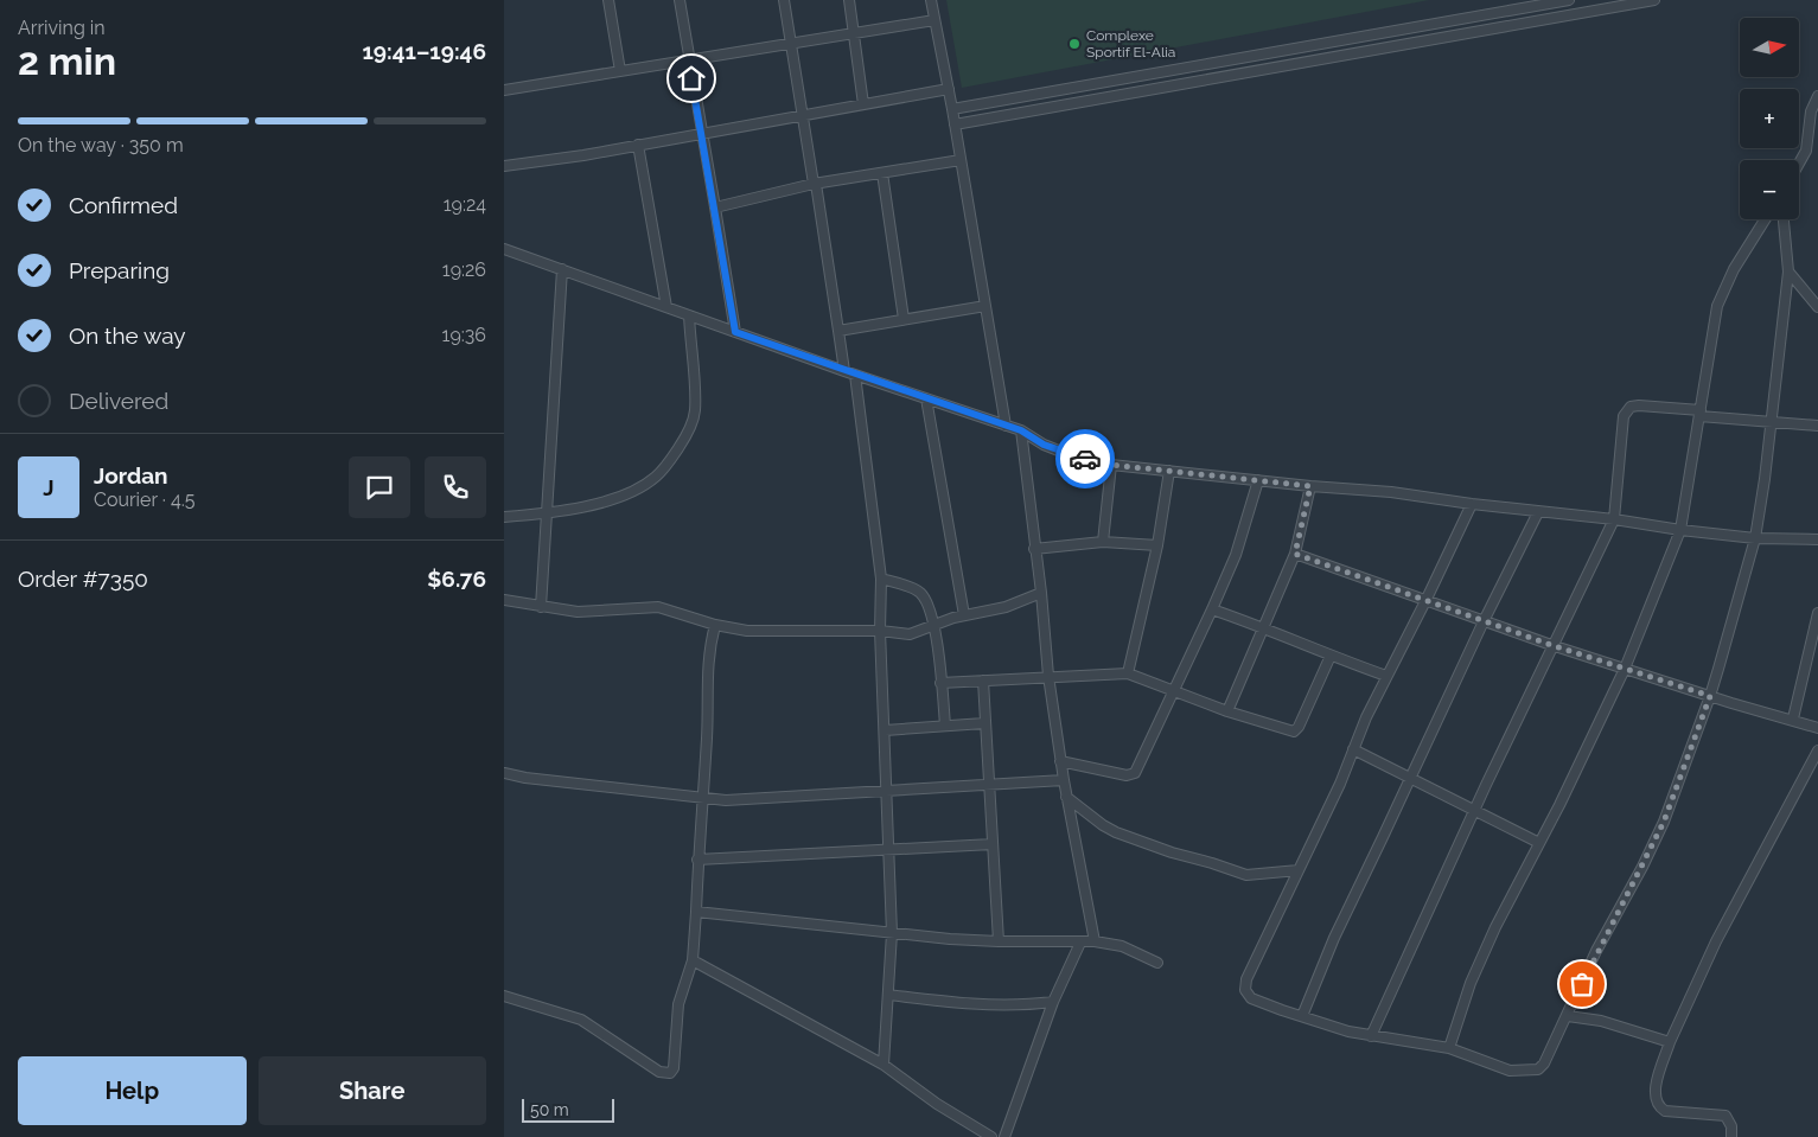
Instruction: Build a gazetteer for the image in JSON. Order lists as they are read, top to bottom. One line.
{"places":["Complexe Sportif El-Alia"],"scale_bar":"50 m","north":"right","page":{"heading":["2 min","Arriving in","19:41–19:46"],"panel":["Jordan","Courier · 4.5","Order #7350","$6.76"],"map_buttons":["+","−"],"bar":"On the way · 350 m","list":[["Confirmed","19:24"],["Preparing","19:26"],["On the way","19:36"],"Delivered"],"round":"J","buttons":["Help","Share"],"scale":"50 m"}}
